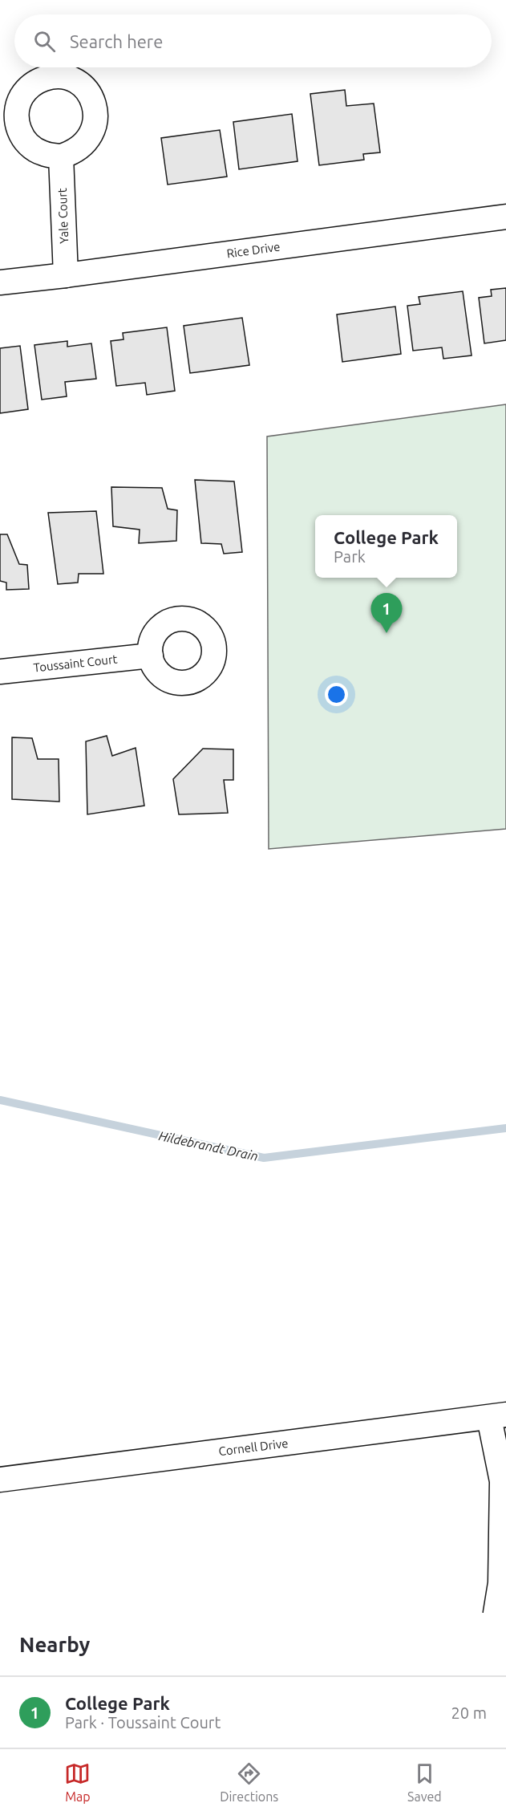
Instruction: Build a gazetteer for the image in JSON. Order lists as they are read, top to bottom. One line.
{"streets":{"street":["Yale Court","Rice Drive","Toussaint Court","Cornell Drive"]},"crossings":[["Yale Court","Rice Drive"]],"water":["Hildebrandt Drain"],"page":{"search":"Search here","popup":["College Park","Park"],"pins":"1","heading":"Nearby","list":[{"mark":"1","name":"College Park","note":"Park · Toussaint Court","value":"20 m"}],"nav":["Map","Directions","Saved"]}}
